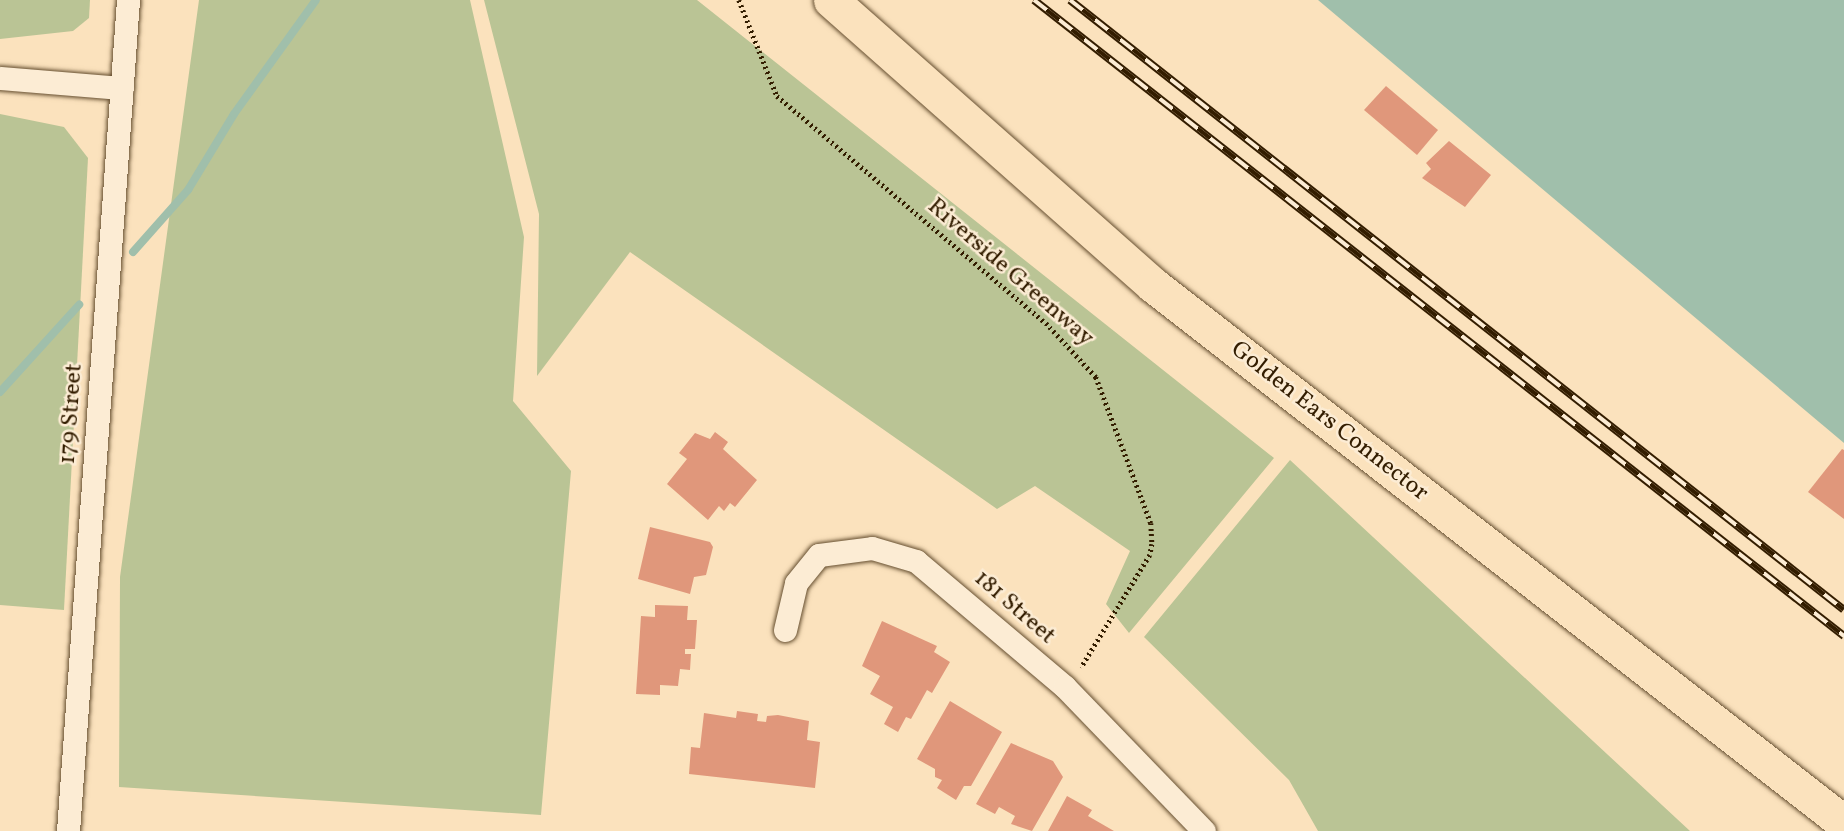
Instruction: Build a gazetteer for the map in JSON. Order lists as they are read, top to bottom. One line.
{"streets":{"main road":["Golden Ears Connector"],"street":["179 Street","181 Street"],"path":["Riverside Greenway"]},"crossings":[["Riverside Greenway","181 Street"]]}
